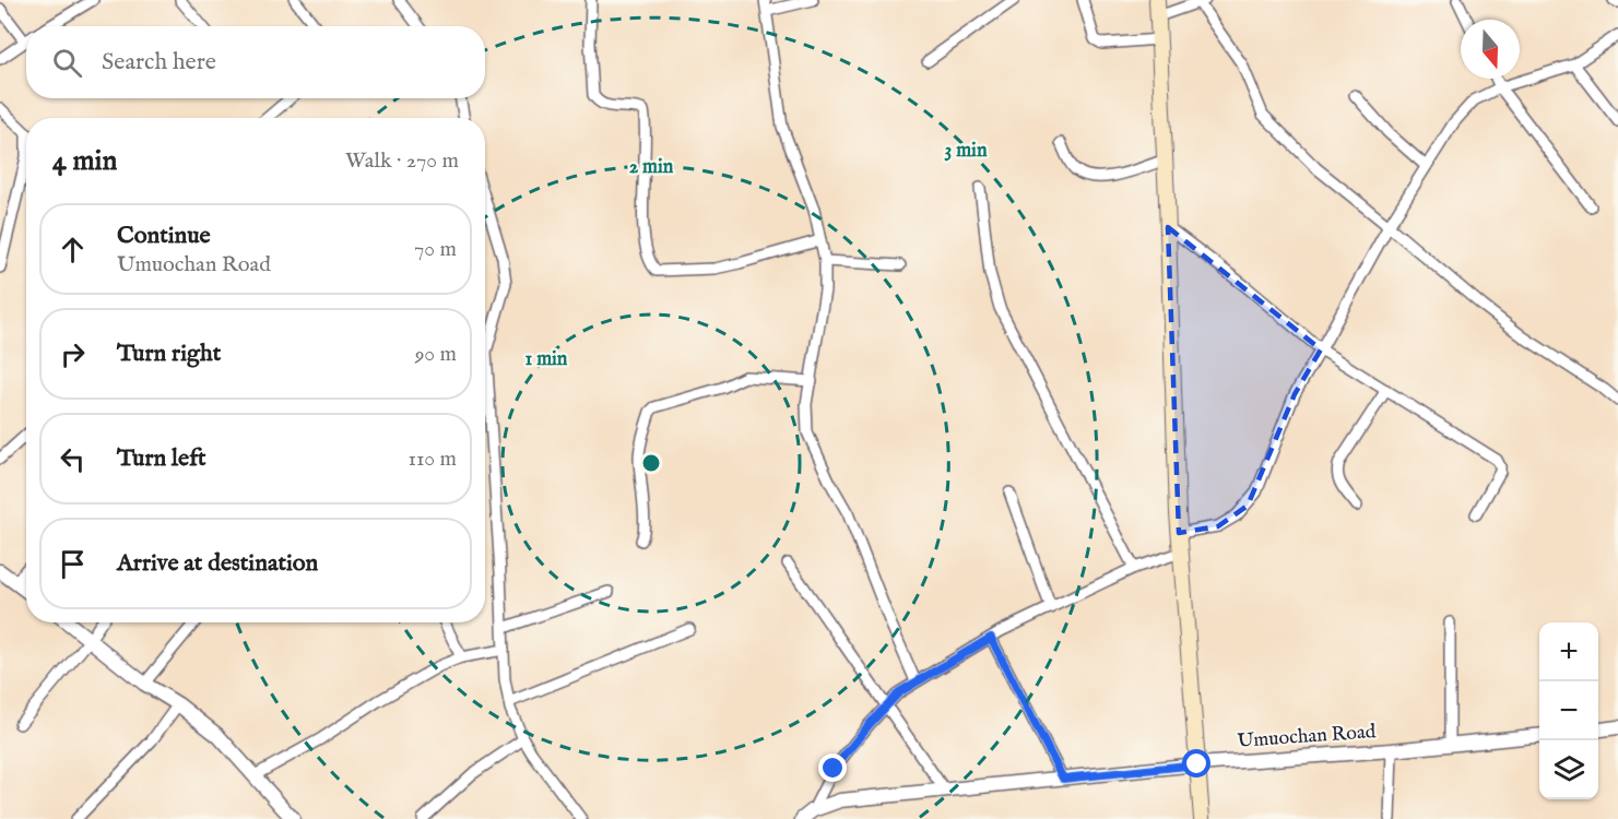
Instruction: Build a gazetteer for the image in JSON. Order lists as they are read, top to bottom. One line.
{"streets":{"street":["Umuochan Road"]},"north":"bottom","page":{"search":"Search here","heading":["4 min","Walk · 270 m"],"list":[["Continue","Umuochan Road","70 m"],["Turn right","90 m"],["Turn left","110 m"],"Arrive at destination"],"map_buttons":["+","−"]},"rings":["3 min","2 min","1 min"]}
